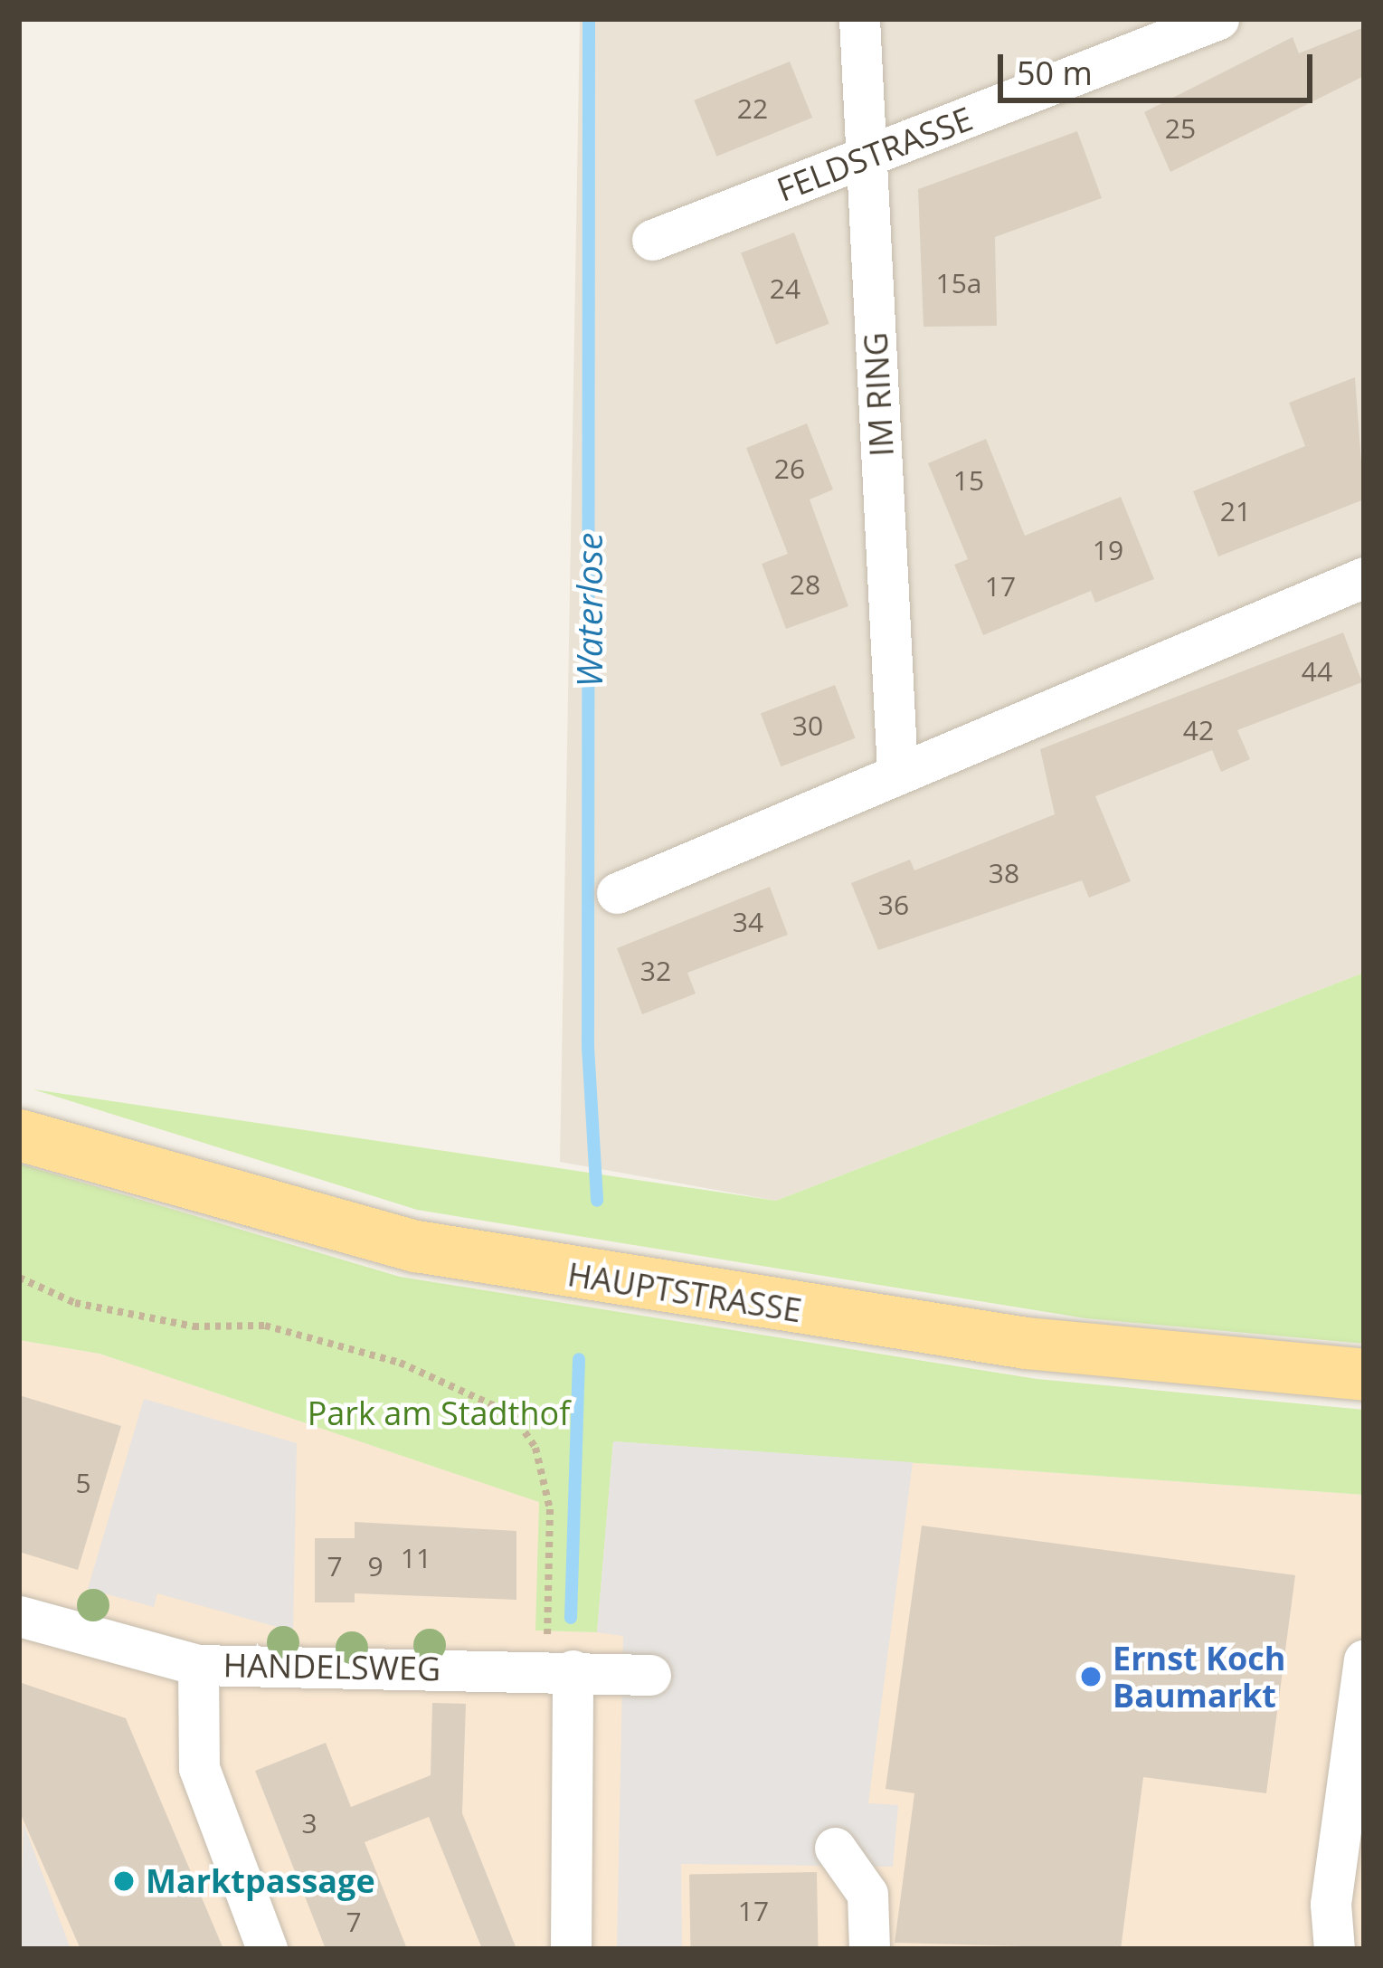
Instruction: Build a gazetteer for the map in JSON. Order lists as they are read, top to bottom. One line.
{"streets":{"main road":["HAUPTSTRASSE"],"street":["FELDSTRASSE","IM RING","HANDELSWEG"]},"crossings":[["FELDSTRASSE","IM RING"]],"water":["Waterlose"],"parks":["Park am Stadthof"],"places":["Ernst Koch Baumarkt","Marktpassage"],"house_numbers":["22","25","15a","24","26","15","21","19","28","17","44","30","42","38","36","34","32","5","11","7","9","3","17","7"],"scale_bar":"50 m"}
